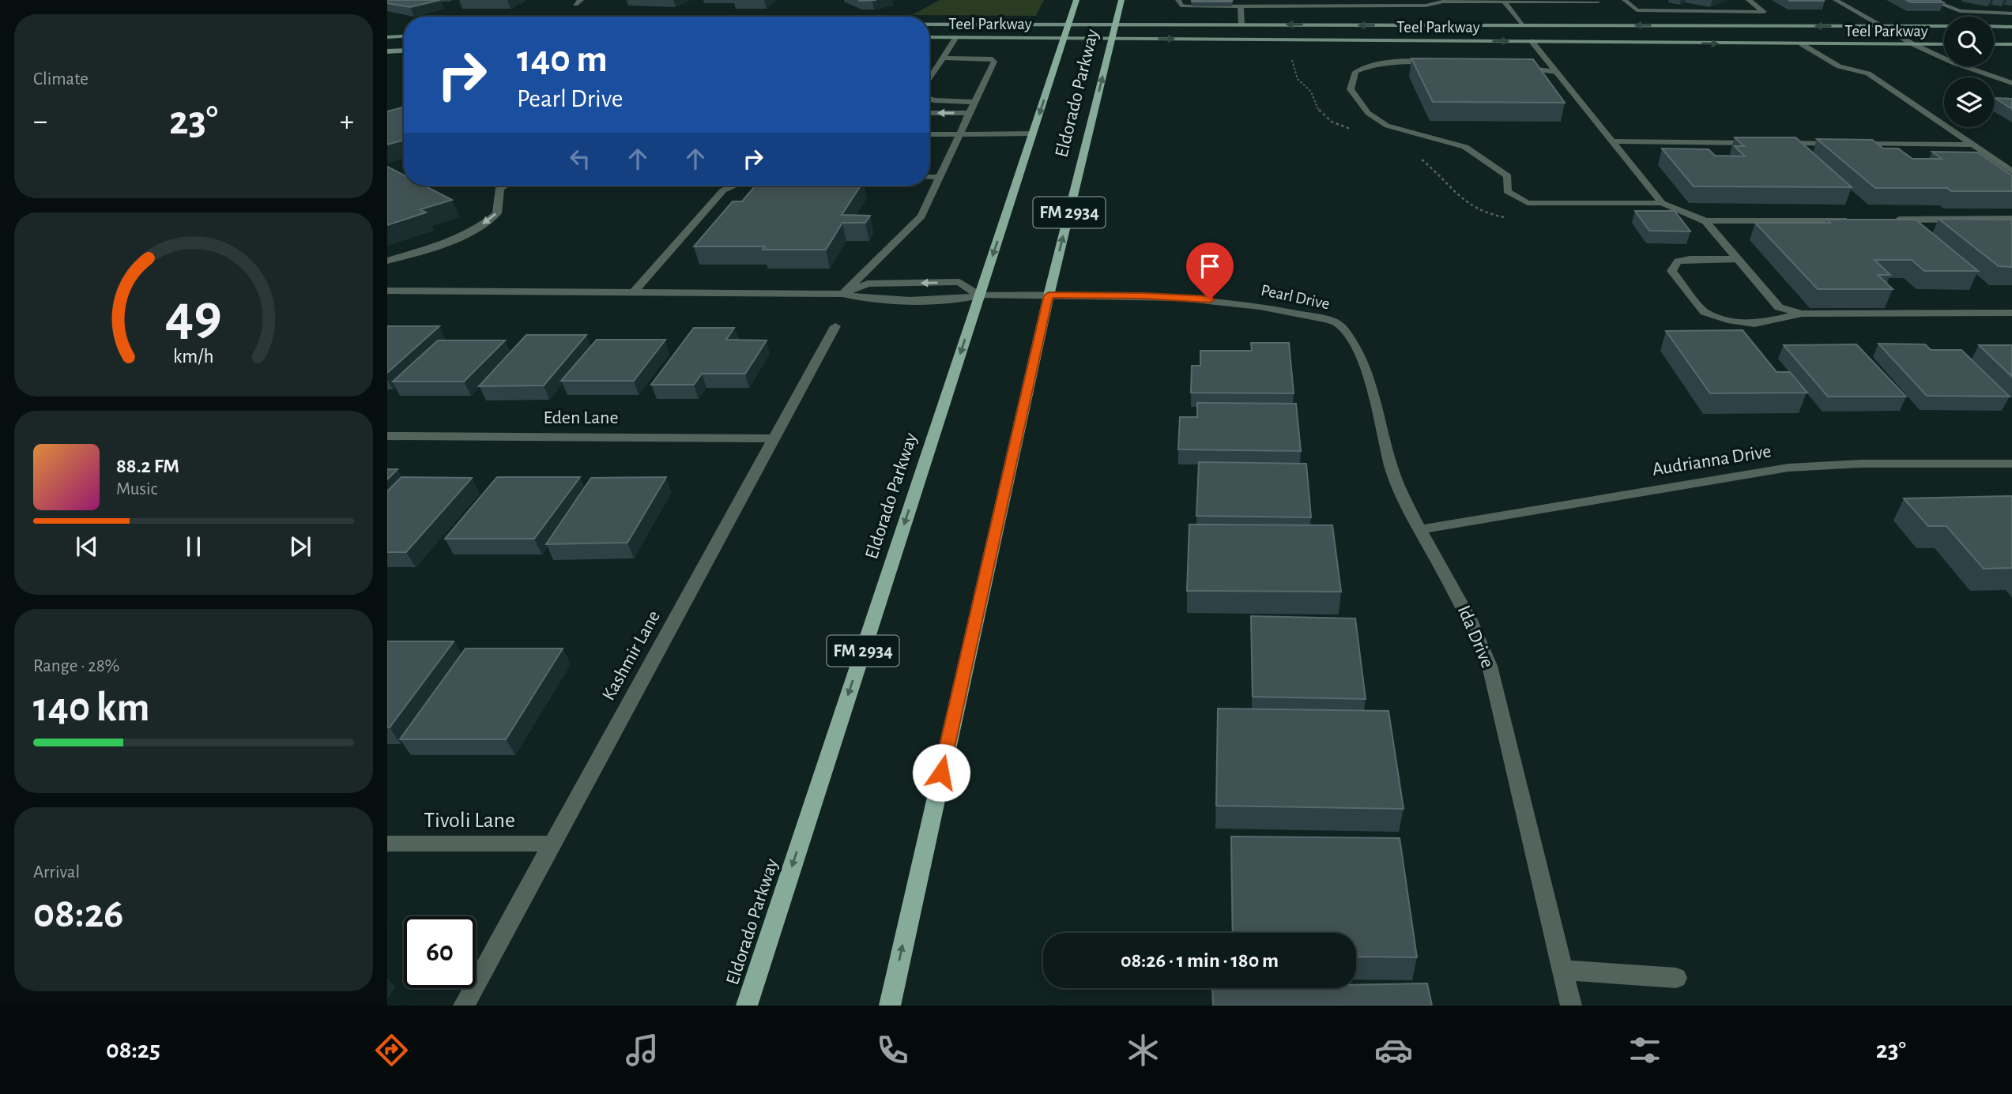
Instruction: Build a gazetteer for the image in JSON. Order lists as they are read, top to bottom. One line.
{"streets":{"main road":["Teel Parkway","Eldorado Parkway","FM 2934"],"street":["Pearl Drive","Eden Lane","Audrianna Drive","Ida Drive","Kashmir Lane","Tivoli Lane"]},"crossings":[["Teel Parkway","Eldorado Parkway"],["Eldorado Parkway","Pearl Drive"],["Pearl Drive","Ida Drive"],["Eden Lane","Kashmir Lane"],["Audrianna Drive","Ida Drive"],["Kashmir Lane","Tivoli Lane"]],"page":{"tile":["Climate",["Range · 28%","140 km"],["Arrival","08:26"]],"turn":["140 m","Pearl Drive"],"heat":["−","23°","+"],"song":["88.2 FM","Music"],"limit":"60","trip":"08:26 · 1 min · 180 m","tabs":["08:25","23°"],"gauge":["49","km/h"]}}
